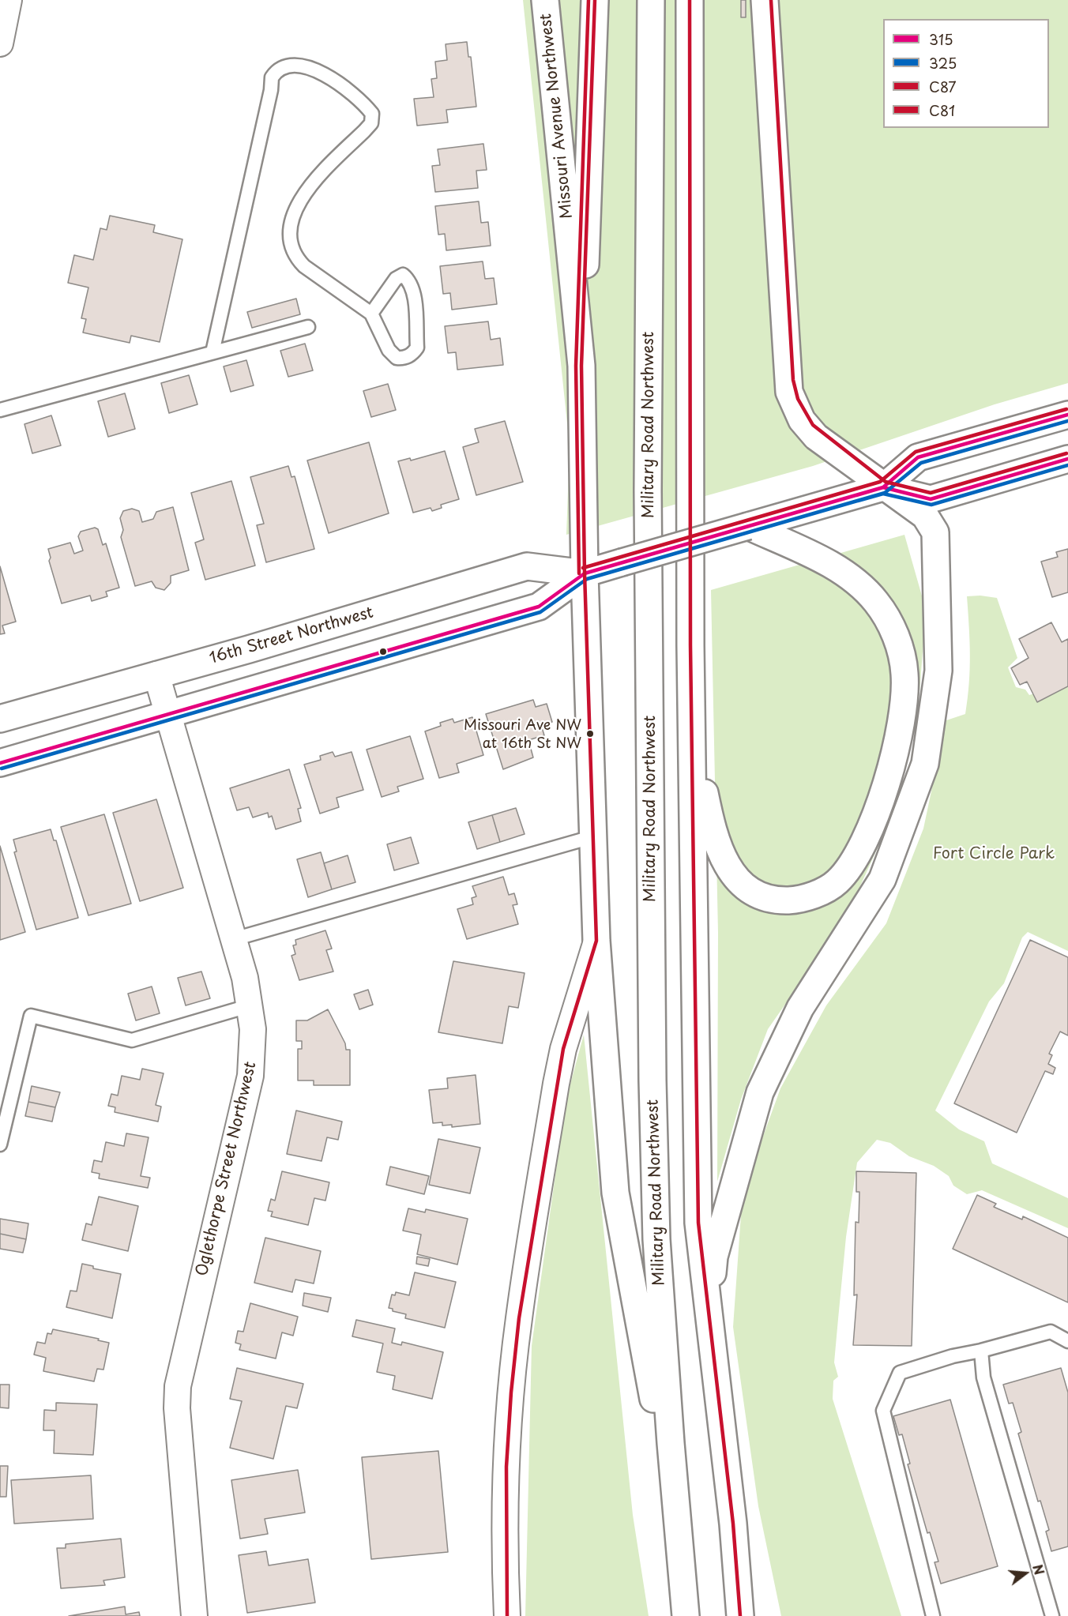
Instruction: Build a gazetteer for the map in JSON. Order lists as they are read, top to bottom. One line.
{"streets":{"main road":["Missouri Avenue Northwest","Military Road Northwest","16th Street Northwest"],"street":["Oglethorpe Street Northwest"]},"crossings":[["Missouri Avenue Northwest","16th Street Northwest"],["16th Street Northwest","Oglethorpe Street Northwest"]],"parks":["Fort Circle Park"],"places":["Missouri Ave NW at 16th St NW"],"lines":["transit line C87","transit line C81","transit line 315","transit line 325"],"legend":["315","325","C87","C81"],"north":"right"}
